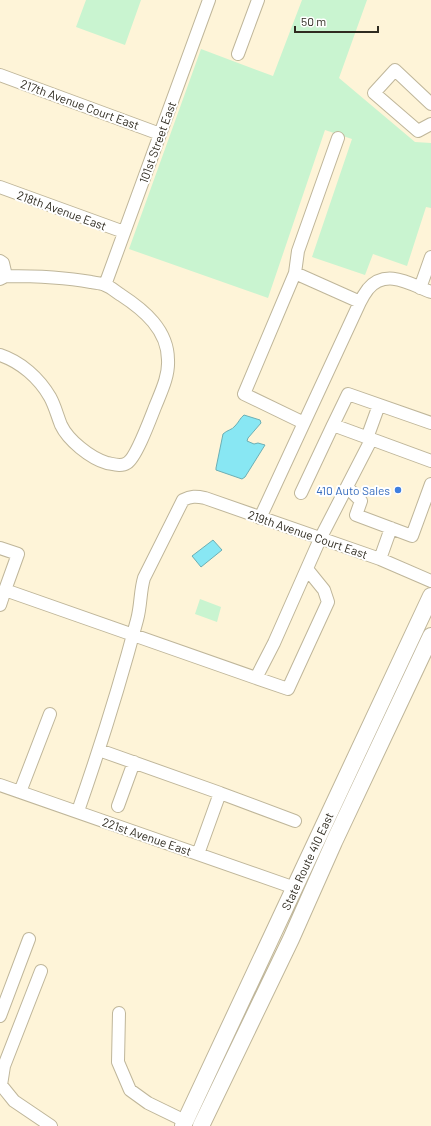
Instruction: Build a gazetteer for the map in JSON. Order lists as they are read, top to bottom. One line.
{"streets":{"main road":["State Route 410 East"],"street":["217th Avenue Court East","101st Street East","218th Avenue East","219th Avenue Court East","221st Avenue East"]},"crossings":[["217th Avenue Court East","101st Street East"],["101st Street East","218th Avenue East"],["221st Avenue East","State Route 410 East"]],"places":["410 Auto Sales"],"scale_bar":"50 m"}
